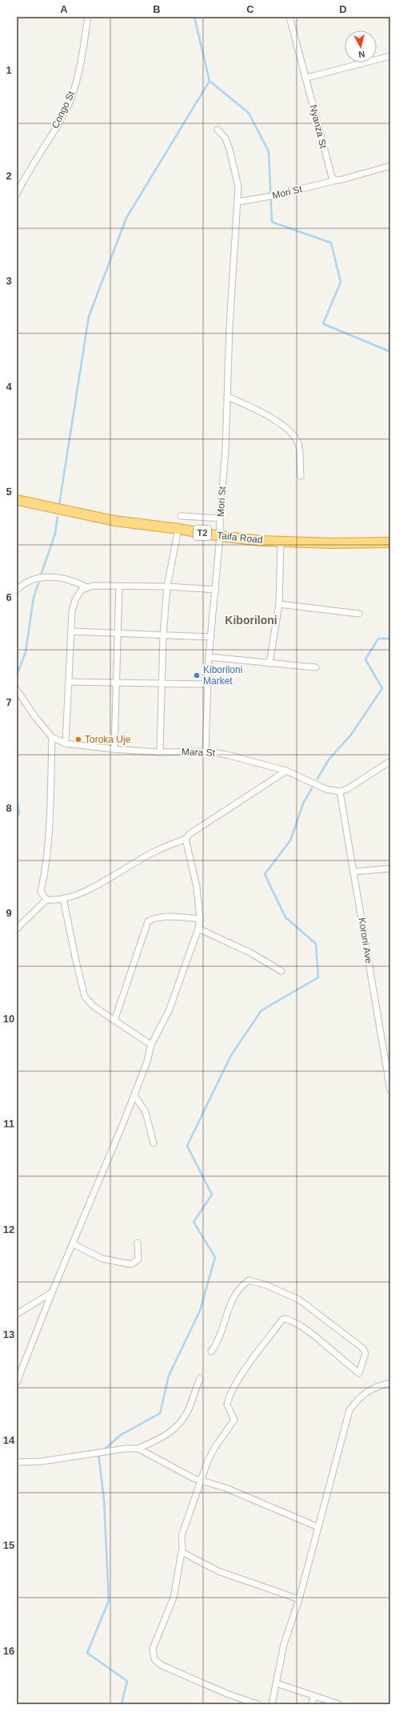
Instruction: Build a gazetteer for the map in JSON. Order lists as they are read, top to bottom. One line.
{"streets":{"highway":["T2","Taifa Road"],"street":["Congo St","Nyanza St","Mori St","Mara St","Koroni Ave"]},"crossings":[["Nyanza St","Mori St"],["Mori St","Taifa Road"],["Mori St","Mara St"],["Mara St","Koroni Ave"]],"districts":["Kiboriloni"],"places":["Kiboriloni Market","Toroka Uje"],"north":"bottom","grid":{"columns":["A","B","C","D"],"rows":["1","2","3","4","5","6","7","8","9","10","11","12","13","14","15","16"]}}
